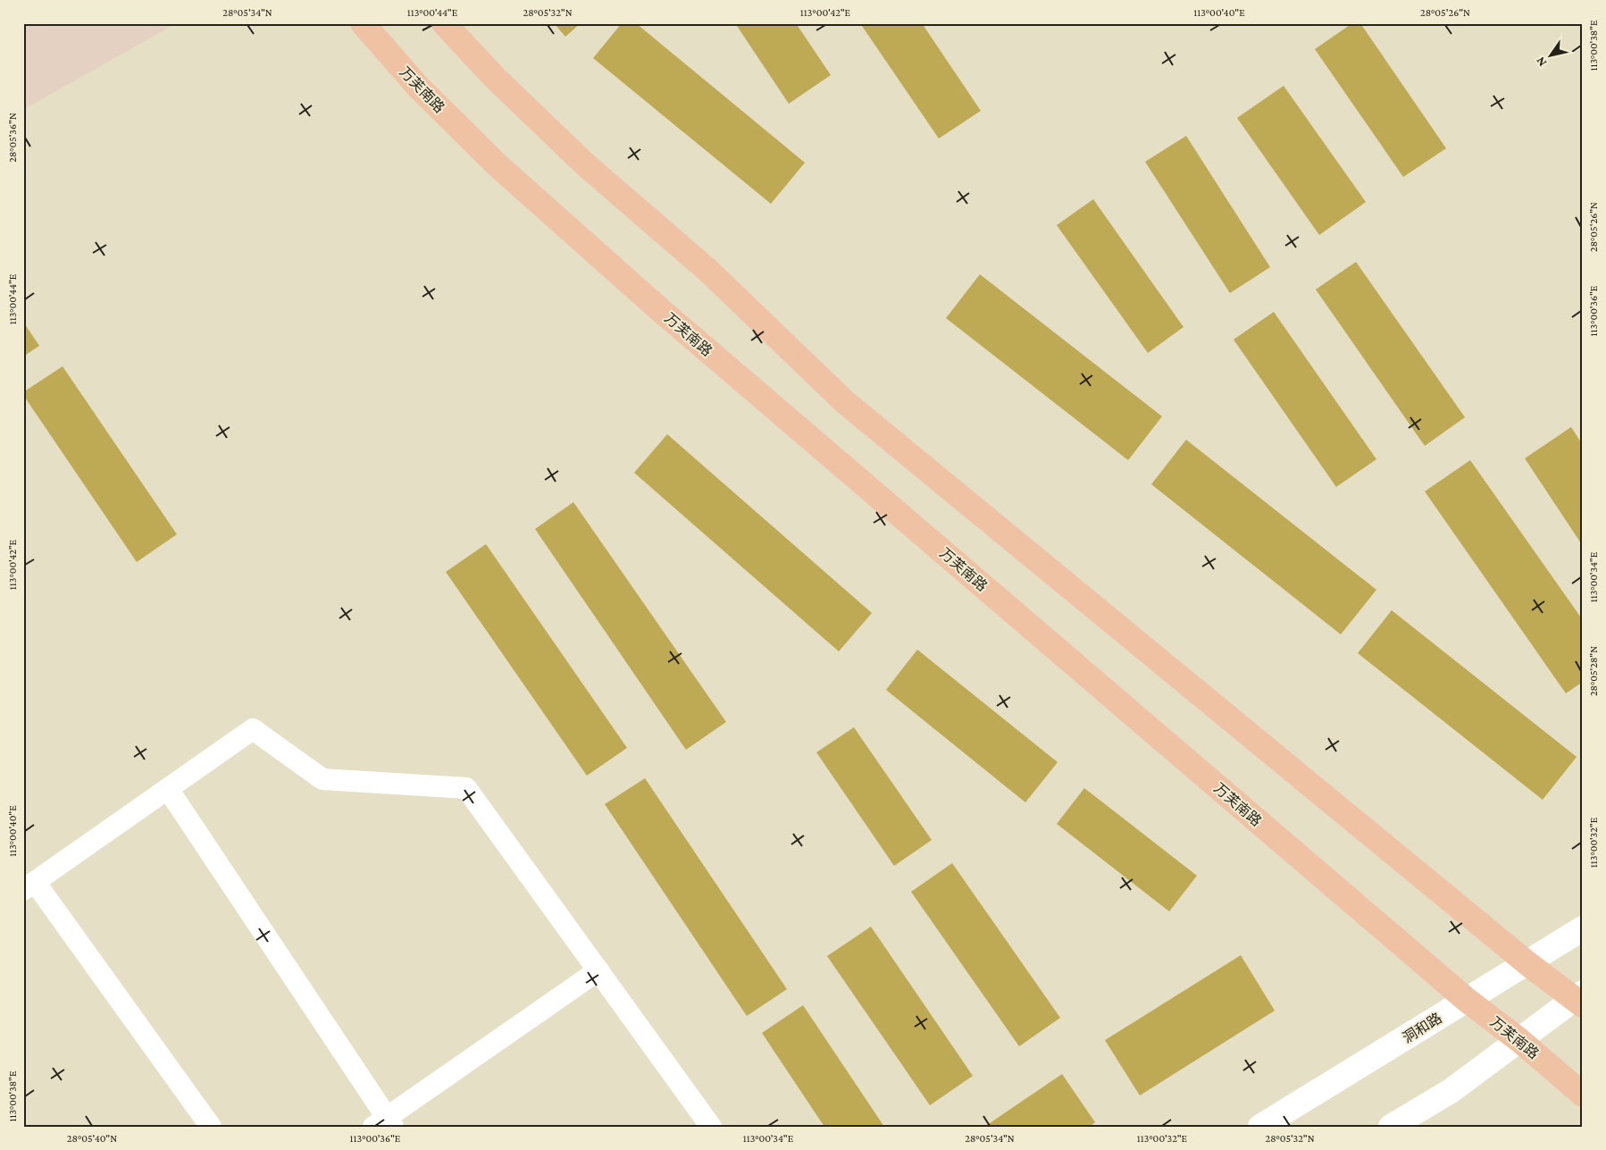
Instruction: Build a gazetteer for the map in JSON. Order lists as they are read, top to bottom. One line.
{"streets":{"main road":["万芙南路"],"street":["洞和路"]},"crossings":[["万芙南路","洞和路"]],"north":"bottom left","coordinates":["28°05'34\"N","113°00'44\"E","28°05'32\"N","113°00'42\"E","113°00'40\"E","28°05'26\"N","113°00'38\"E","28°05'36\"N","113°00'36\"E","113°00'34\"E","28°05'28\"N","113°00'32\"E","28°05'40\"N"]}
